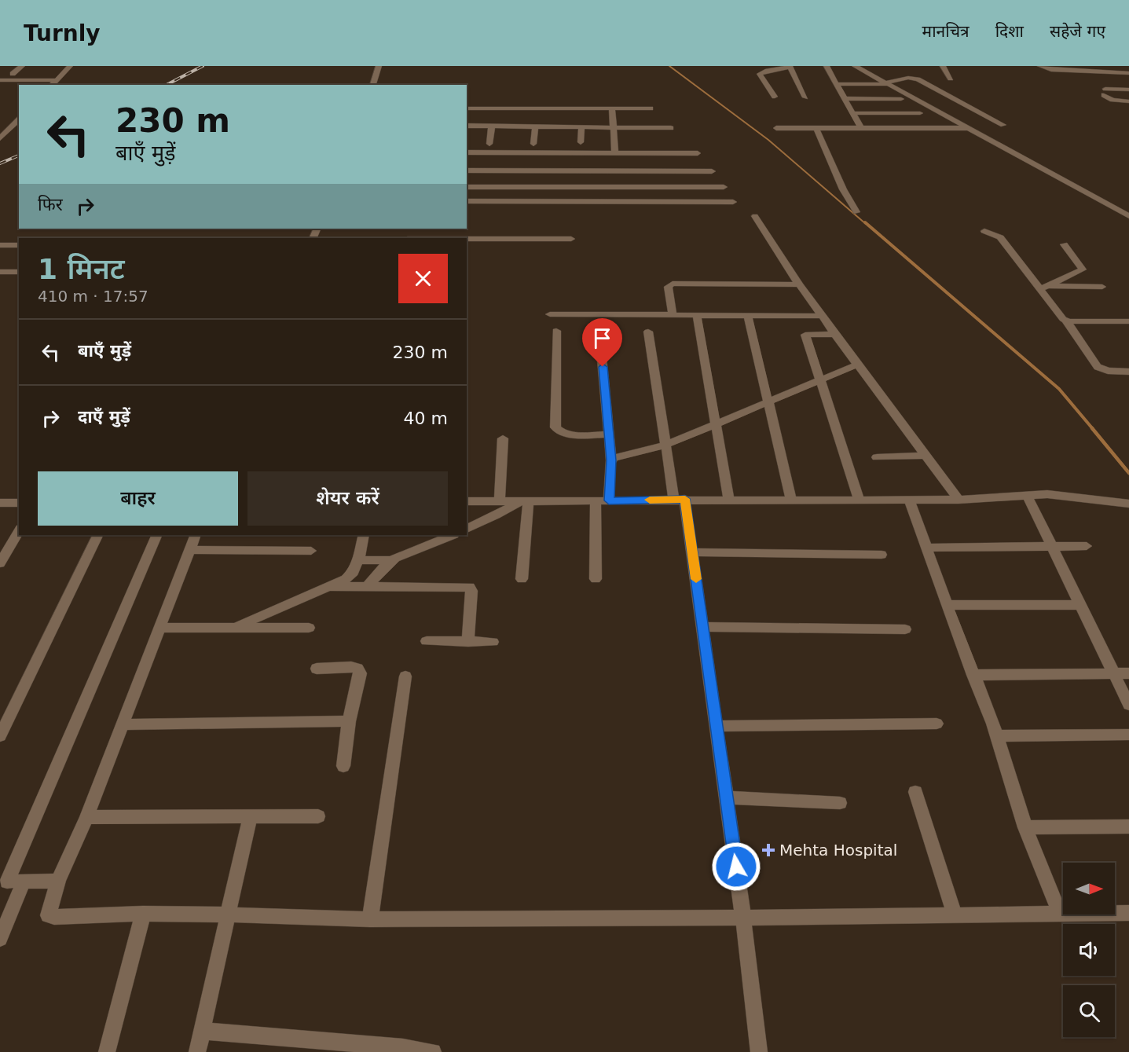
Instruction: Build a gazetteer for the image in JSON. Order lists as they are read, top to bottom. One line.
{"places":{"health":["Mehta Hospital"]},"north":"right","page":{"header":"Turnly","nav":["मानचित्र","दिशा","सहेजे गए"],"turn":["230 m","बाएँ मुड़ें"],"then":"फिर","heading":["1 मिनट","410 m · 17:57"],"list":[{"name":"बाएँ मुड़ें","value":"230 m"},{"name":"दाएँ मुड़ें","value":"40 m"}],"buttons":["बाहर","शेयर करें"]}}
